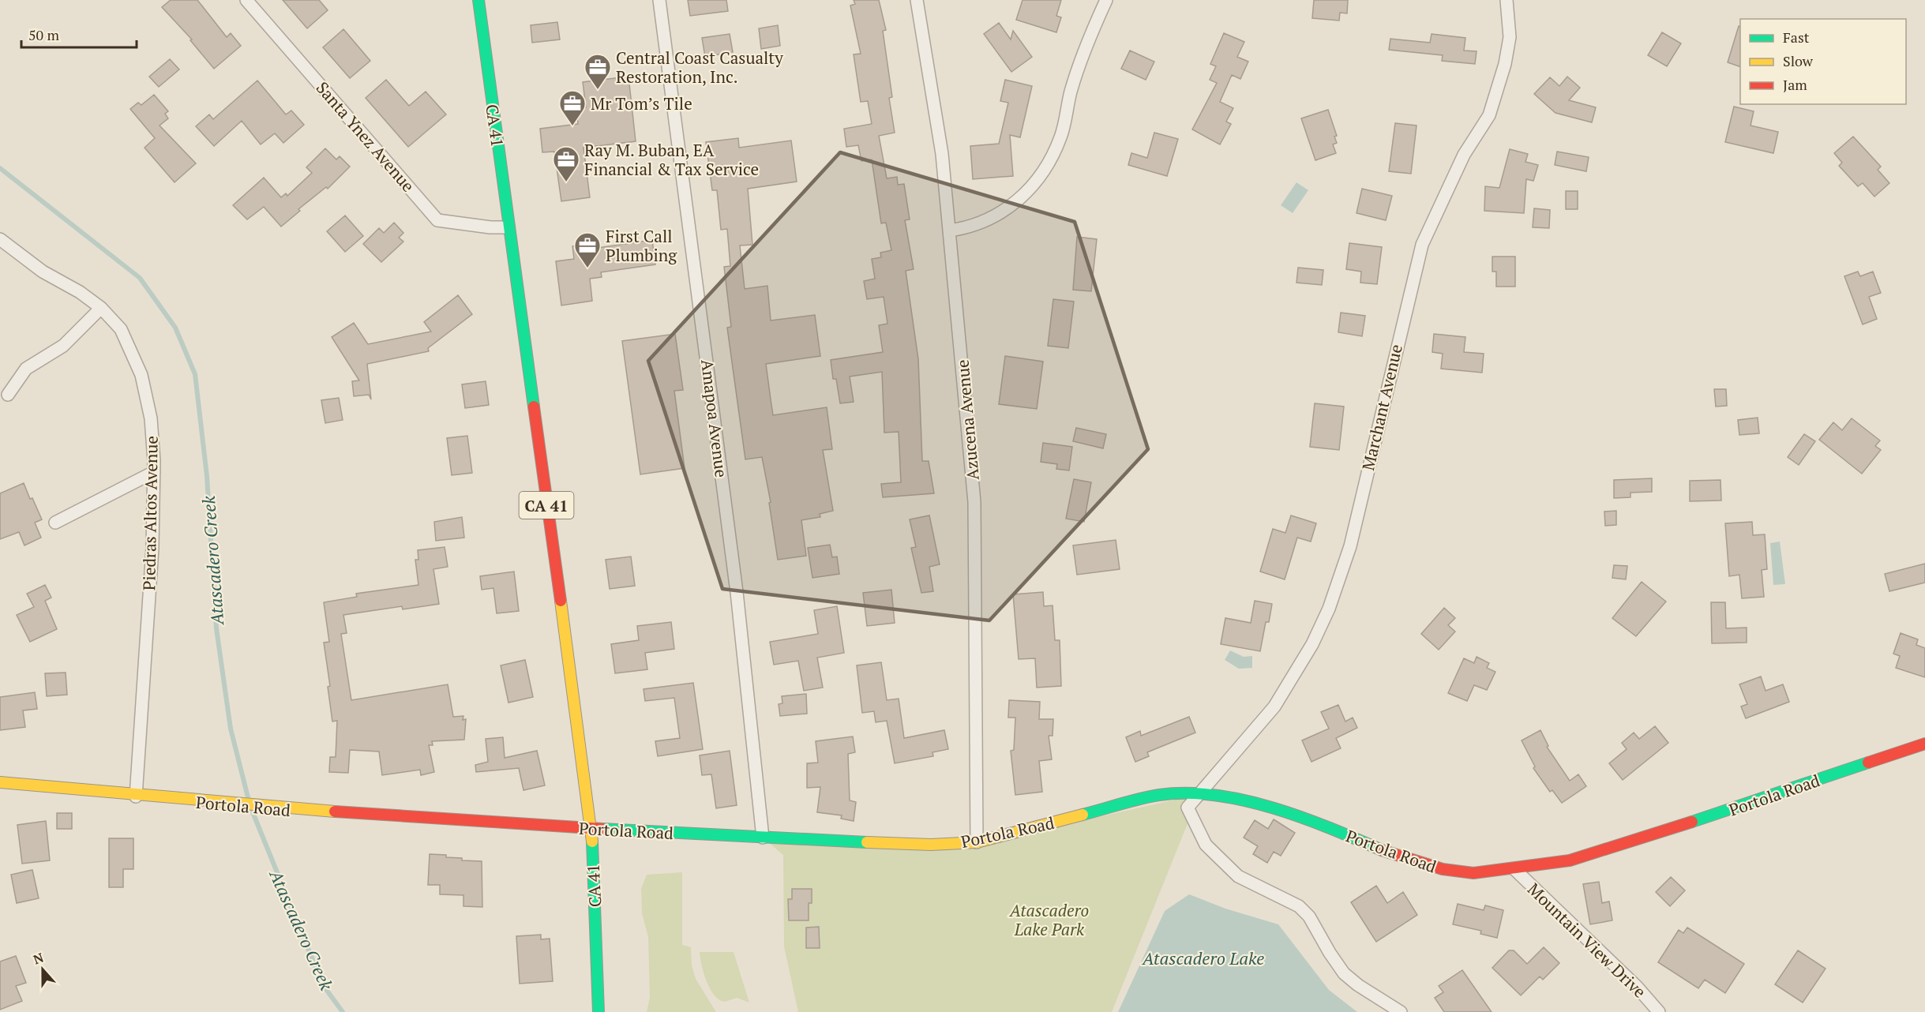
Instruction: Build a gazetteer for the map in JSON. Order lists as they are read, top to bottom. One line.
{"streets":{"street":["CA 41","Santa Ynez Avenue","Marchant Avenue","Amapoa Avenue","Azucena Avenue","Piedras Altos Avenue","Portola Road","Mountain View Drive"]},"crossings":[["CA 41","Santa Ynez Avenue"],["CA 41","Portola Road"],["Marchant Avenue","Portola Road"],["Amapoa Avenue","Portola Road"],["Azucena Avenue","Portola Road"],["Piedras Altos Avenue","Portola Road"],["Portola Road","Mountain View Drive"]],"water":["Atascadero Creek","Atascadero Lake"],"parks":["Atascadero Lake Park"],"places":{"office":["Central Coast Casualty Restoration, Inc.","Mr Tom’s Tile","Ray M. Buban, EA Financial & Tax Service","First Call Plumbing"]},"legend":["Fast","Slow","Jam"],"scale_bar":"50 m","north":"top"}
